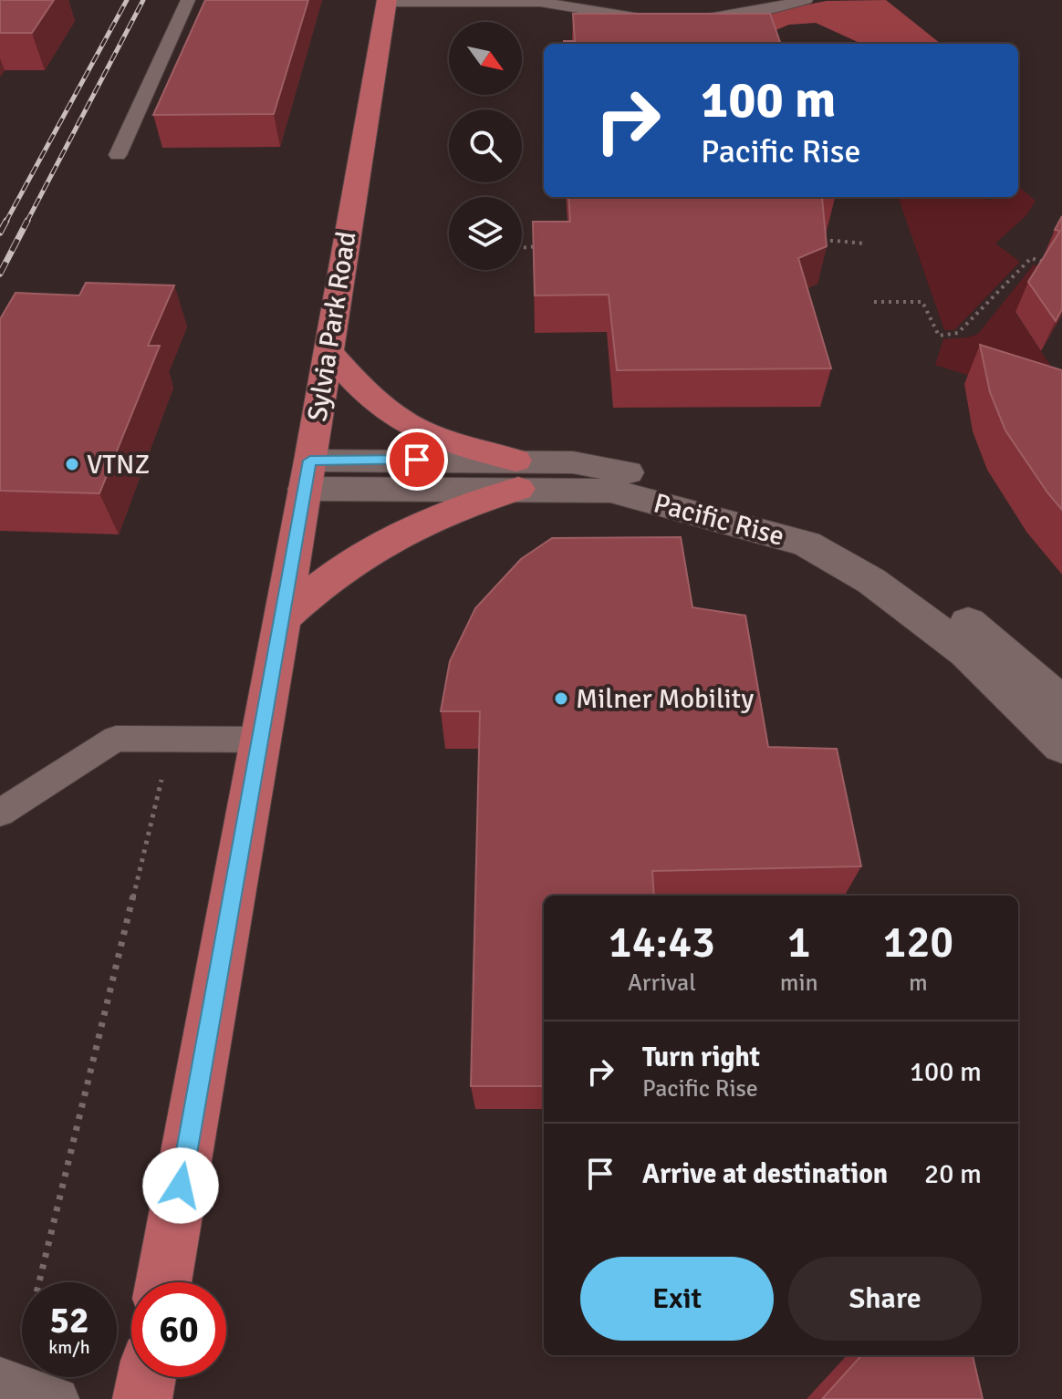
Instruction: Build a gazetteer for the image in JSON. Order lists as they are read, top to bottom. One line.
{"streets":{"main road":["Sylvia Park Road"],"street":["Pacific Rise"]},"crossings":[["Sylvia Park Road","Pacific Rise"]],"places":["VTNZ","Milner Mobility"],"north":"bottom right","page":{"turn":["100 m","Pacific Rise"],"eta":["14:43","Arrival","1","min","120","m"],"list":[{"name":"Turn right","note":"Pacific Rise","value":"100 m"},{"name":"Arrive at destination","value":"20 m"}],"buttons":["Exit","Share"],"speed":"52 km/h","limit":"60"}}
